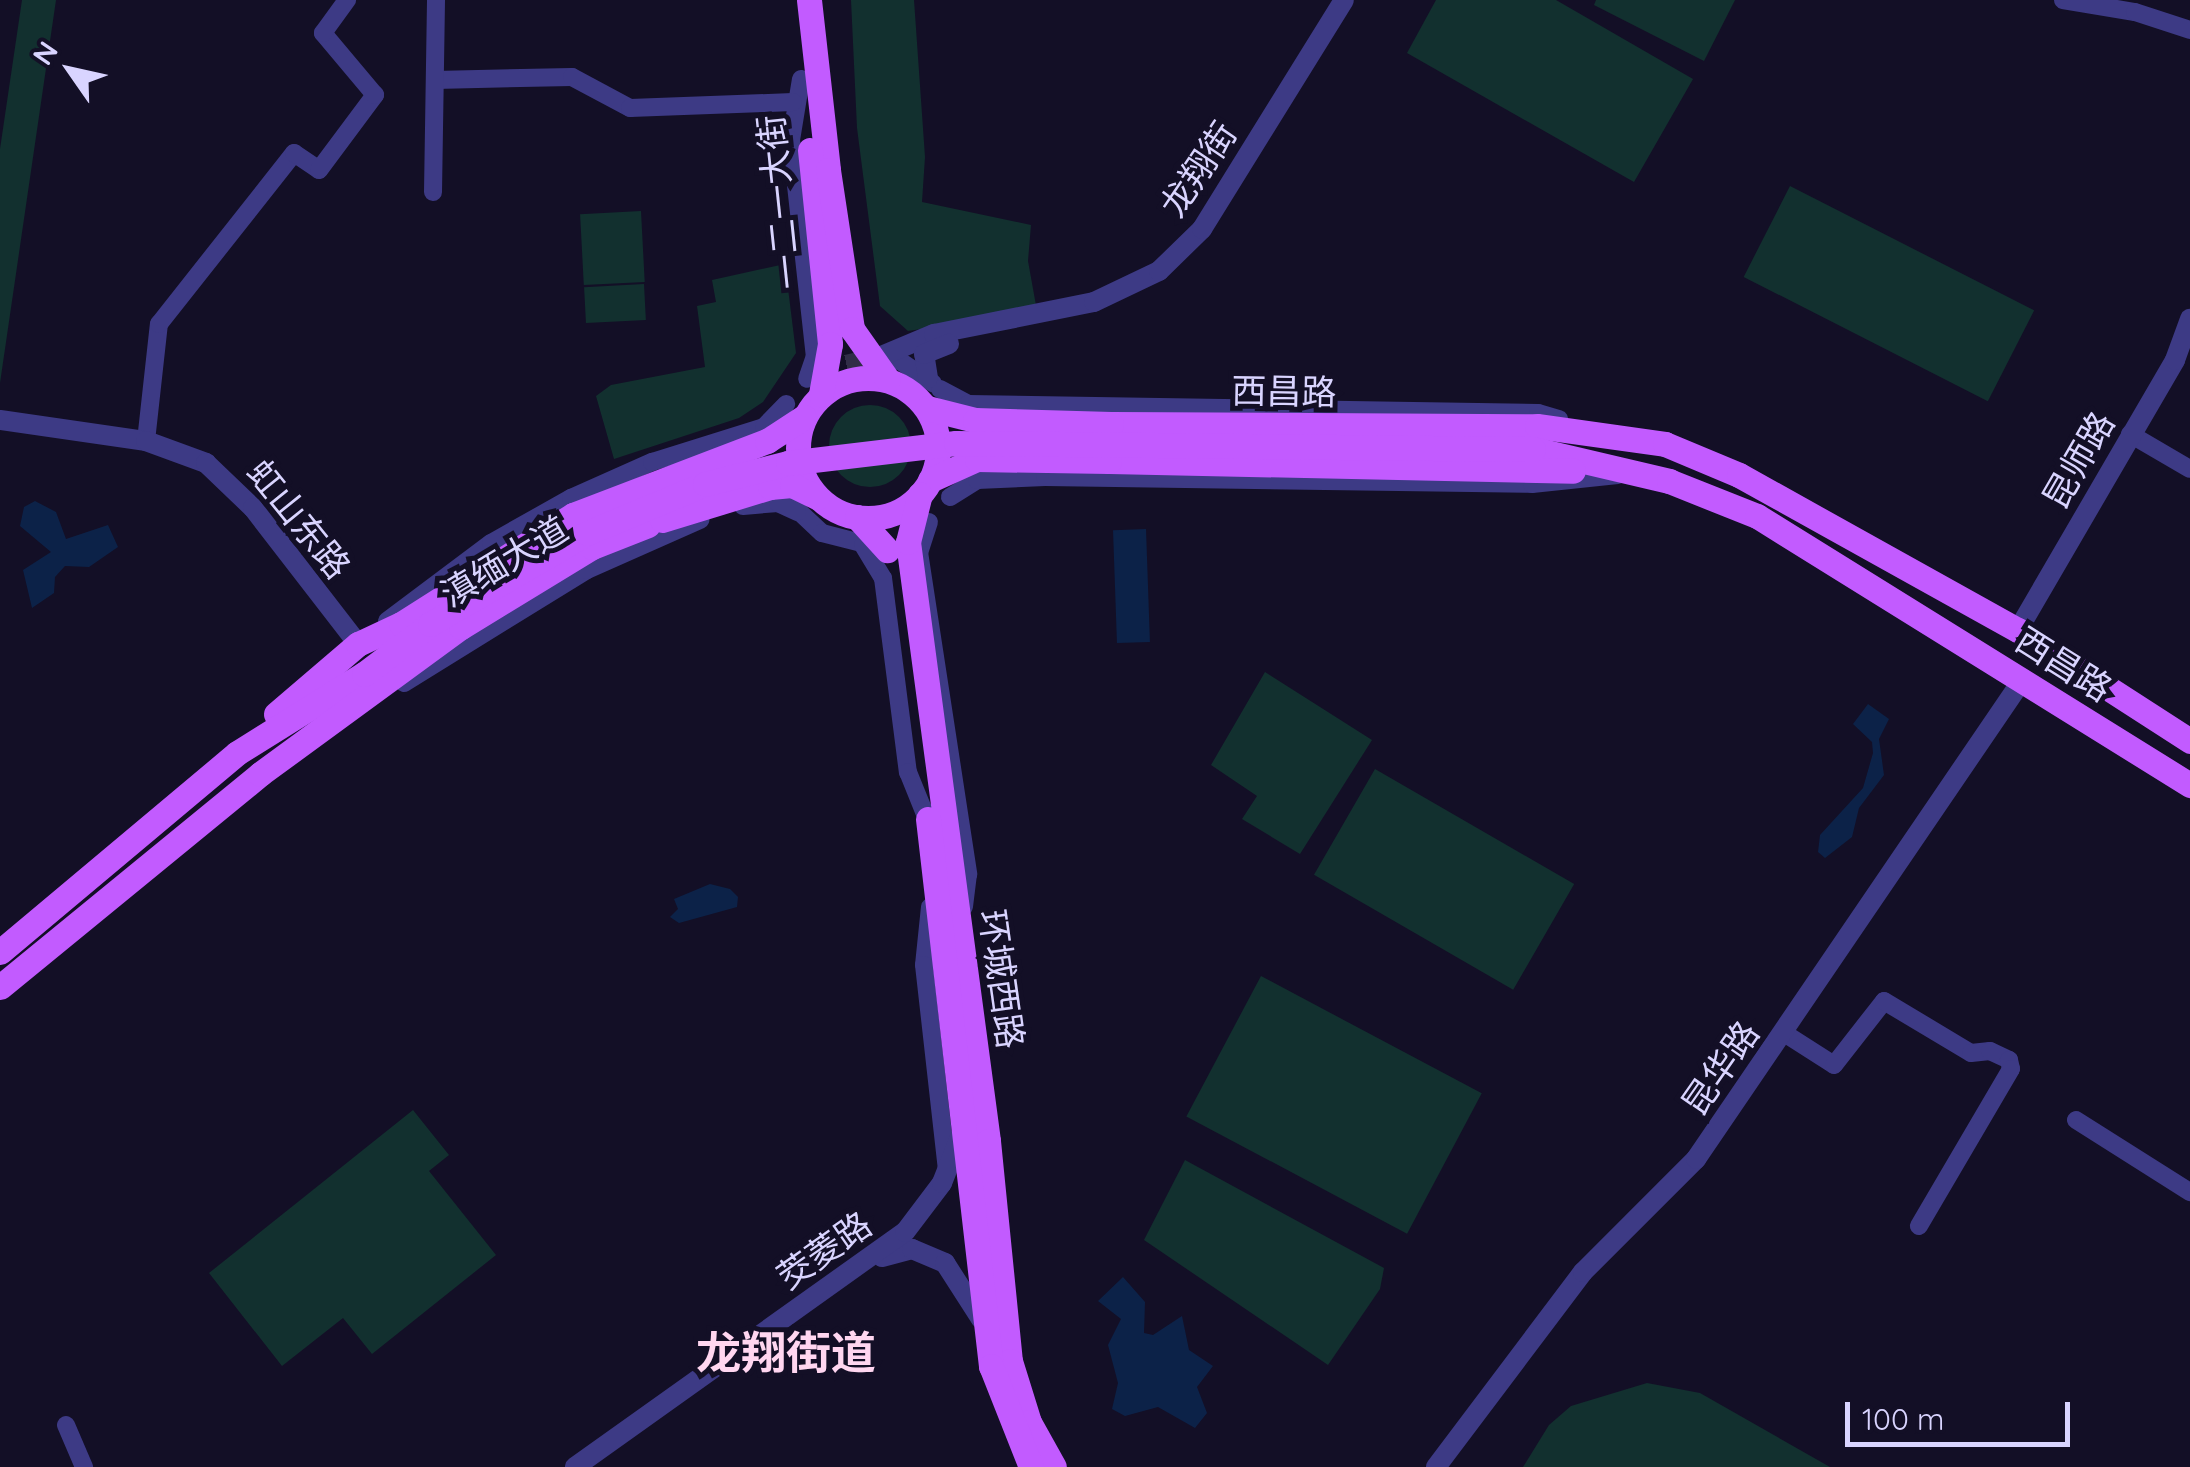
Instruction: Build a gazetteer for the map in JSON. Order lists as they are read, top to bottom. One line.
{"streets":{"main road":["一二一大街","西昌路","滇缅大道","环城西路"],"street":["龙翔街","昆师路","虹山东路","昆华路","茭菱路"]},"crossings":[["龙翔街","一二一大街"],["龙翔街","西昌路"],["龙翔街","滇缅大道"],["龙翔街","环城西路"],["一二一大街","西昌路"],["一二一大街","滇缅大道"],["一二一大街","环城西路"],["西昌路","昆师路"],["西昌路","滇缅大道"],["西昌路","环城西路"],["西昌路","昆华路"],["虹山东路","滇缅大道"],["滇缅大道","环城西路"],["环城西路","茭菱路"]],"districts":["龙翔街道"],"scale_bar":"100 m","north":"top left"}
